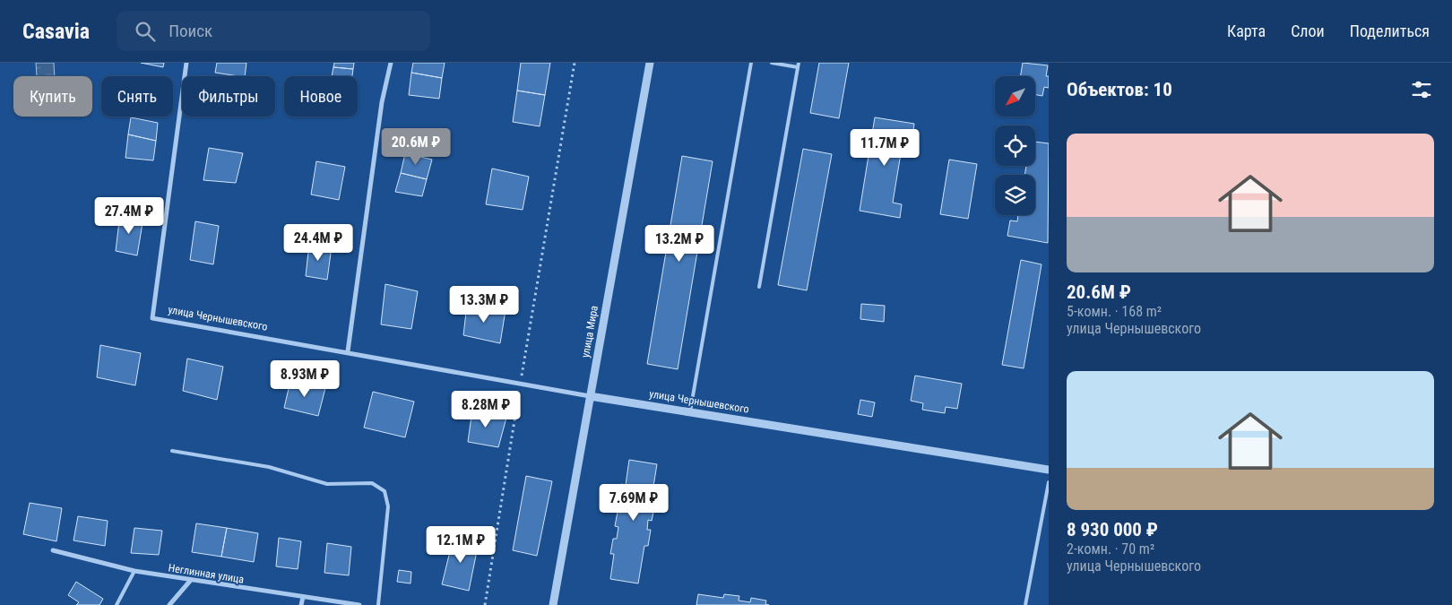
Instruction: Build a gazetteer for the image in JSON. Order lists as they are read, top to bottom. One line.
{"streets":{"street":["улица Чернышевского","улица Мира","Неглинная улица"]},"crossings":[["улица Чернышевского","улица Мира"]],"north":"bottom left","page":{"header":"Casavia","search":"Поиск","nav":["Карта","Слои","Поделиться"],"heading":"Объектов: 10","chip":["Купить","Снять","Фильтры","Новое"],"list":[{"name":"20.6M ₽","note":"5-комн. · 168 m² · улица Чернышевского"},{"name":"8 930 000 ₽","note":"2-комн. · 70 m² · улица Чернышевского"}],"price":["20.6M ₽","11.7M ₽","27.4M ₽","24.4M ₽","13.2M ₽","13.3M ₽","8.93M ₽","8.28M ₽","7.69M ₽","12.1M ₽"]}}
